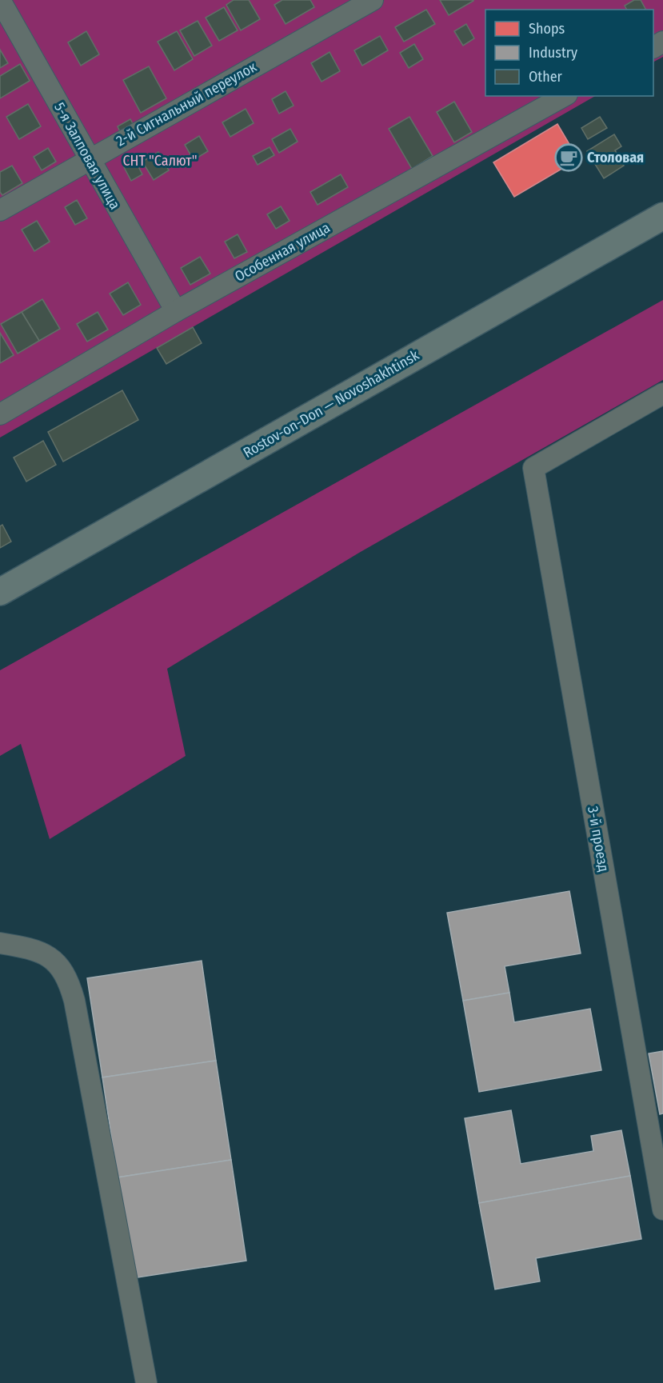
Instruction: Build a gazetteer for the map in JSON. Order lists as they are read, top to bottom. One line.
{"streets":{"main road":["Rostov-on-Don — Novoshakhtinsk"],"street":["2-й Сигнальный переулок","5-я Залповая улица","Особенная улица","3-й проезд"]},"crossings":[["2-й Сигнальный переулок","5-я Залповая улица"],["5-я Залповая улица","Особенная улица"]],"parks":["СНТ \"Салют\""],"places":{"cafe":["Столовая"]},"legend":["Shops","Industry","Other"]}
